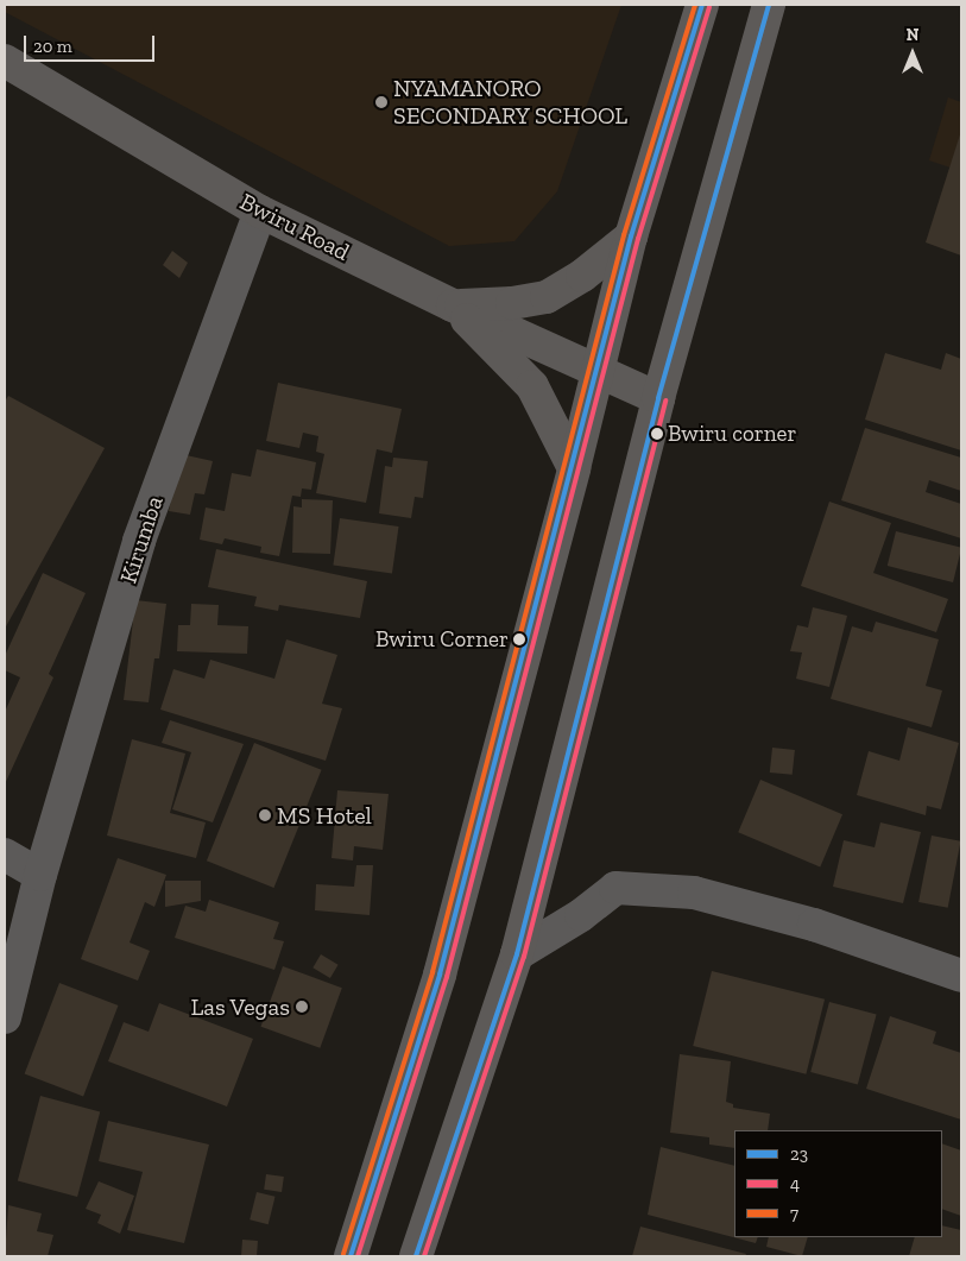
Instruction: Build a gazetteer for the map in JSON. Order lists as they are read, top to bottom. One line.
{"streets":{"main road":["Bwiru Road"],"street":["Kirumba"]},"crossings":[["Bwiru Road","Kirumba"]],"places":["NYAMANORO SECONDARY SCHOOL","Bwiru corner","Bwiru Corner","MS Hotel","Las Vegas"],"lines":["transit line 23","transit line 7","transit line 4"],"legend":["23","4","7"],"scale_bar":"20 m","north":"top"}
